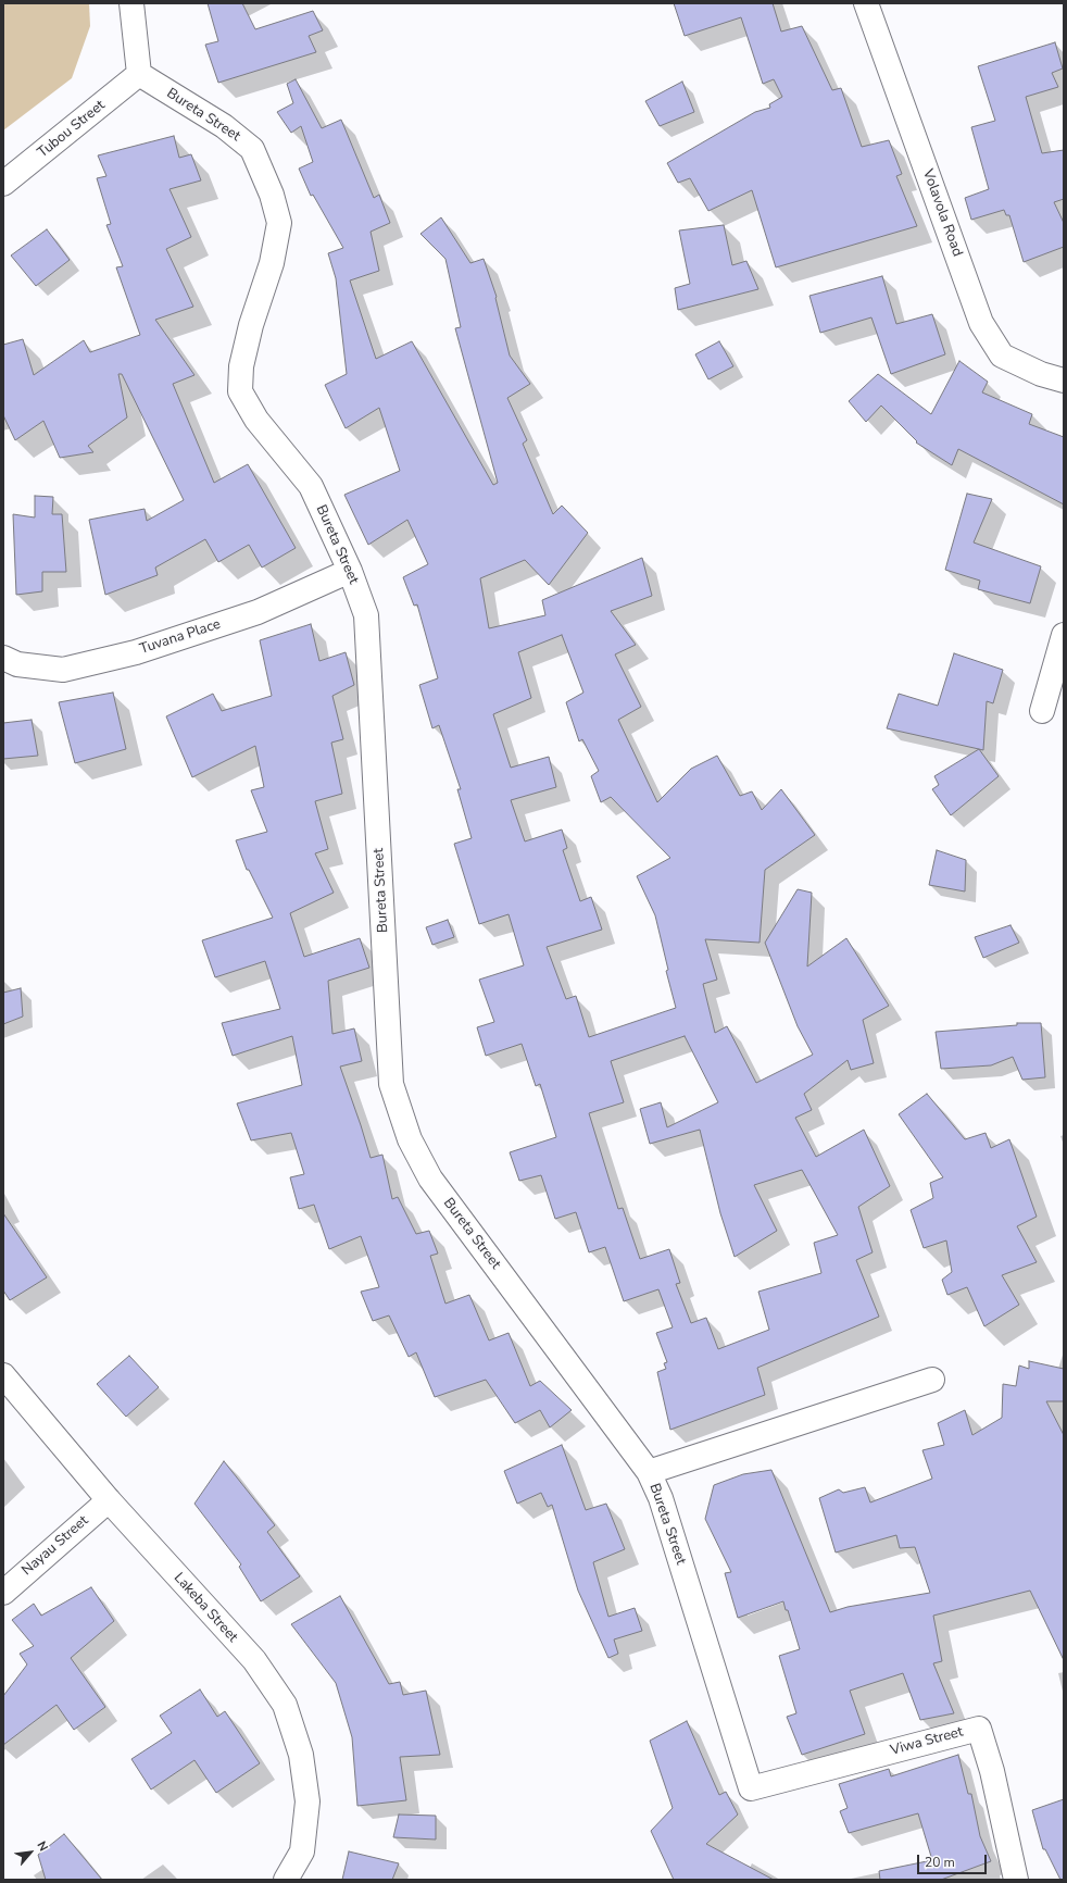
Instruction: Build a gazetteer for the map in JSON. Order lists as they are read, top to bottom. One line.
{"streets":{"street":["Bureta Street","Tubou Street","Volavola Road","Tuvana Place","Nayau Street","Lakeba Street","Viwa Street"]},"crossings":[["Bureta Street","Tubou Street"],["Bureta Street","Tuvana Place"],["Bureta Street","Viwa Street"],["Nayau Street","Lakeba Street"]],"scale_bar":"20 m","north":"top right"}
